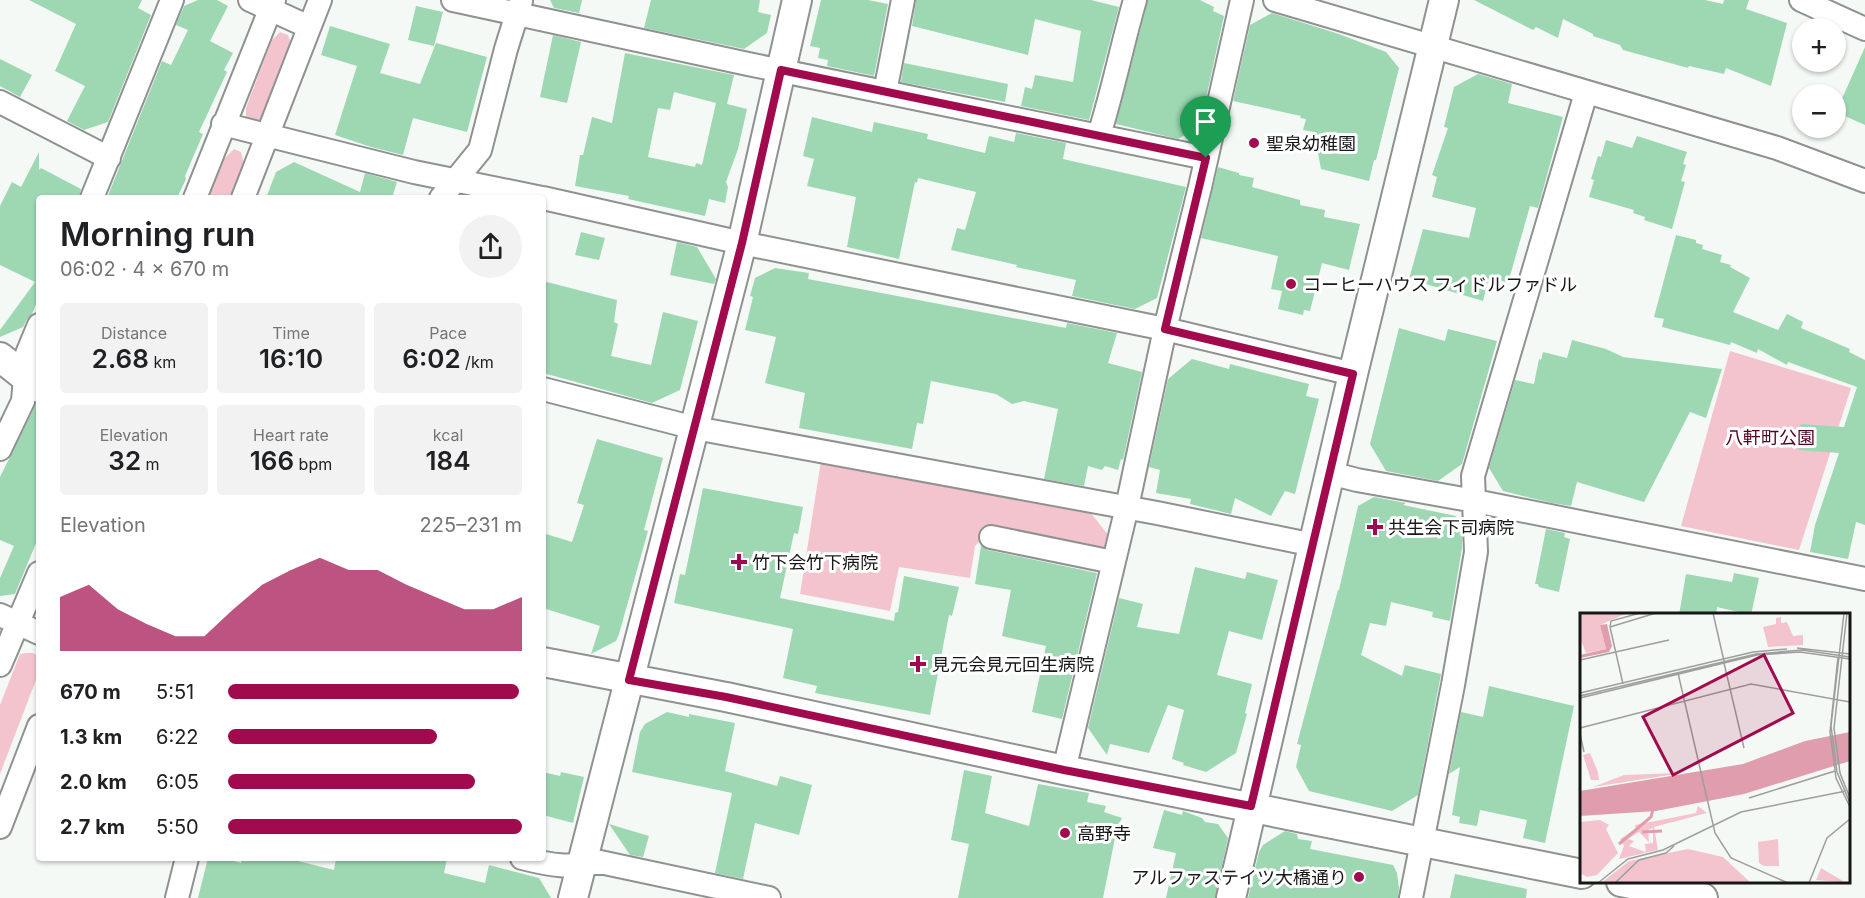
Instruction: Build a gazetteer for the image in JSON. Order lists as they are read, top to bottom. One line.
{"parks":["八軒町公園"],"places":{"other":["聖泉幼稚園","コーヒーハウス フィドルファドル","高野寺","アルファステイツ大橋通り"],"health":["共生会下司病院","竹下会竹下病院","見元会見元回生病院"]},"page":{"map_buttons":["+","−"],"heading":["Morning run","06:02 · 4 × 670 m"],"stats":[["Distance","2.68 km"],["Time","16:10"],["Pace","6:02 /km"],["Elevation","32 m"],["Heart rate","166 bpm"],["kcal","184"]],"chart":["Elevation","225–231 m"],"list":[{"name":"670 m","note":"5:51"},{"name":"1.3 km","note":"6:22"},{"name":"2.0 km","note":"6:05"},{"name":"2.7 km","note":"5:50"}]}}
